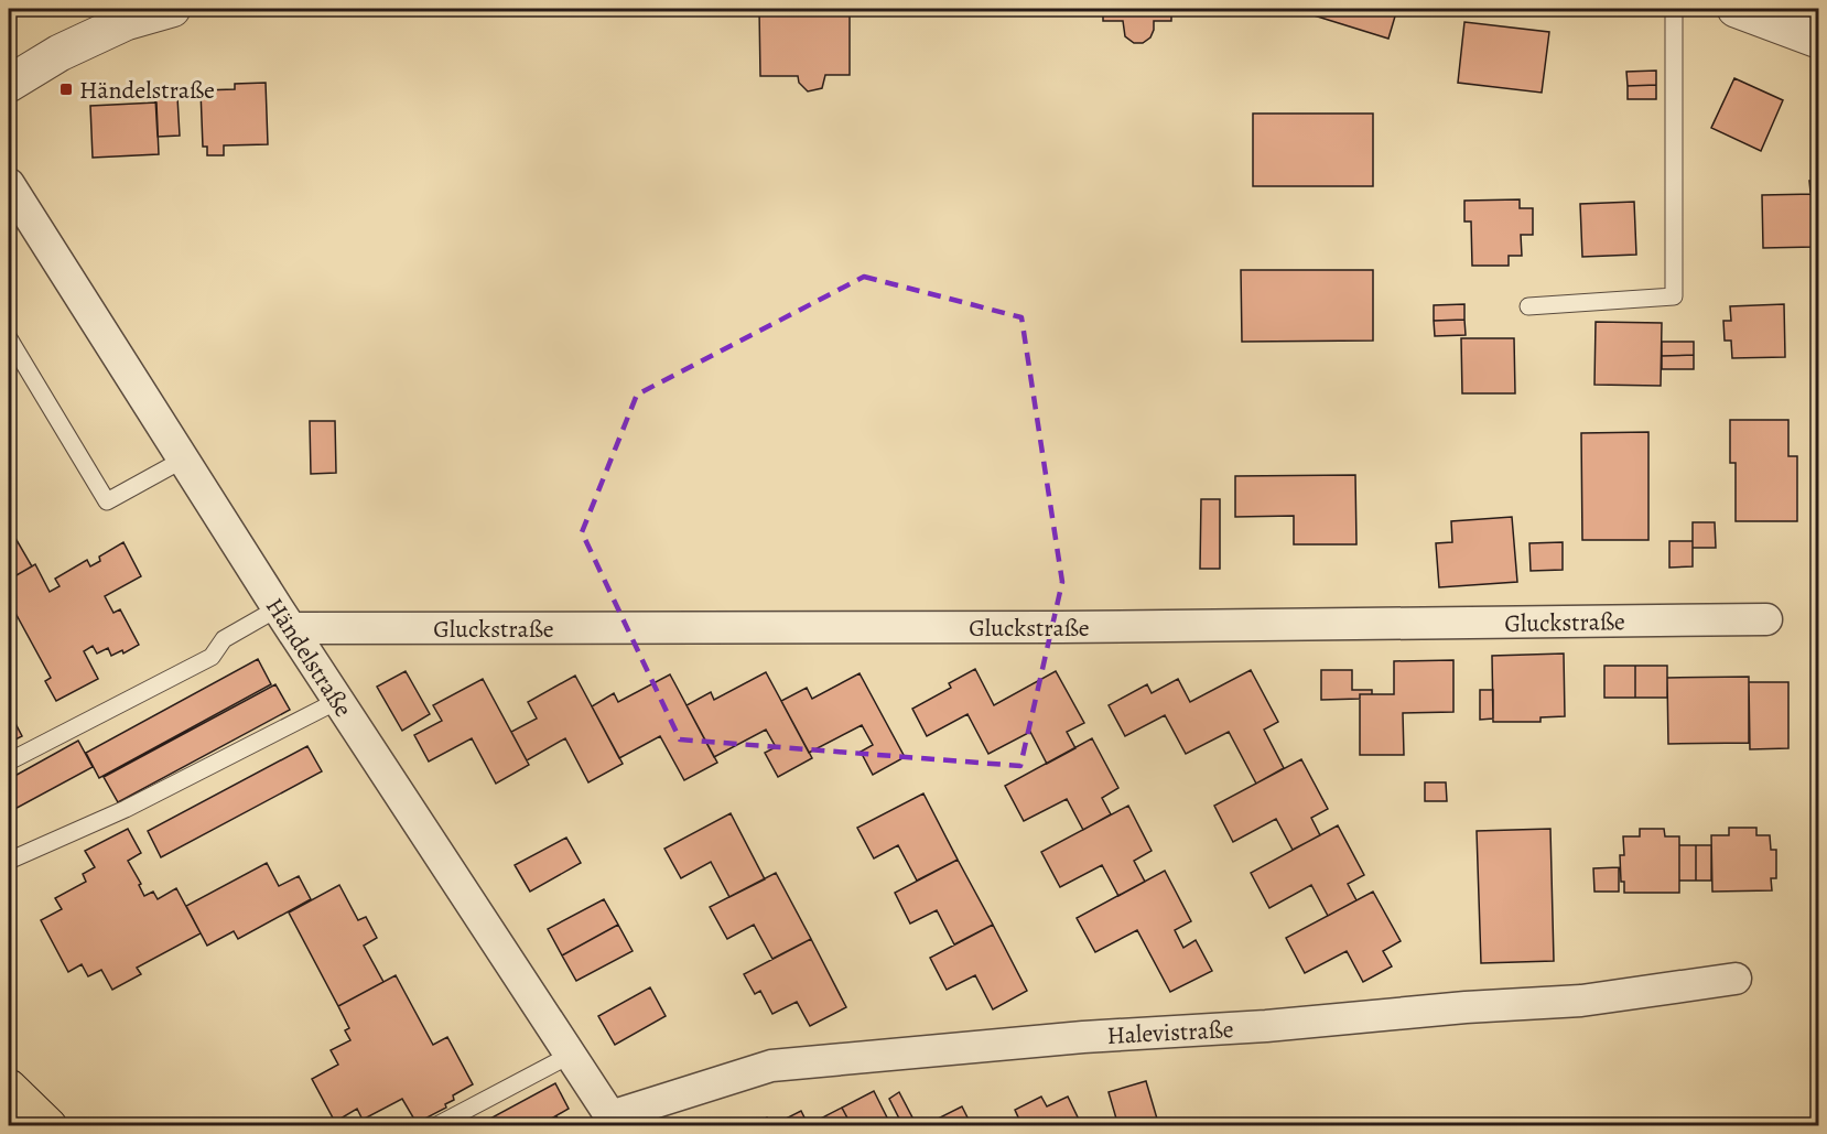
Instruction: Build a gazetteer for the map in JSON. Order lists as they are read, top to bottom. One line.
{"streets":{"street":["Gluckstraße","Händelstraße","Halevistraße"]},"crossings":[["Gluckstraße","Händelstraße"],["Händelstraße","Halevistraße"]],"places":{"transit":["Händelstraße"]}}
